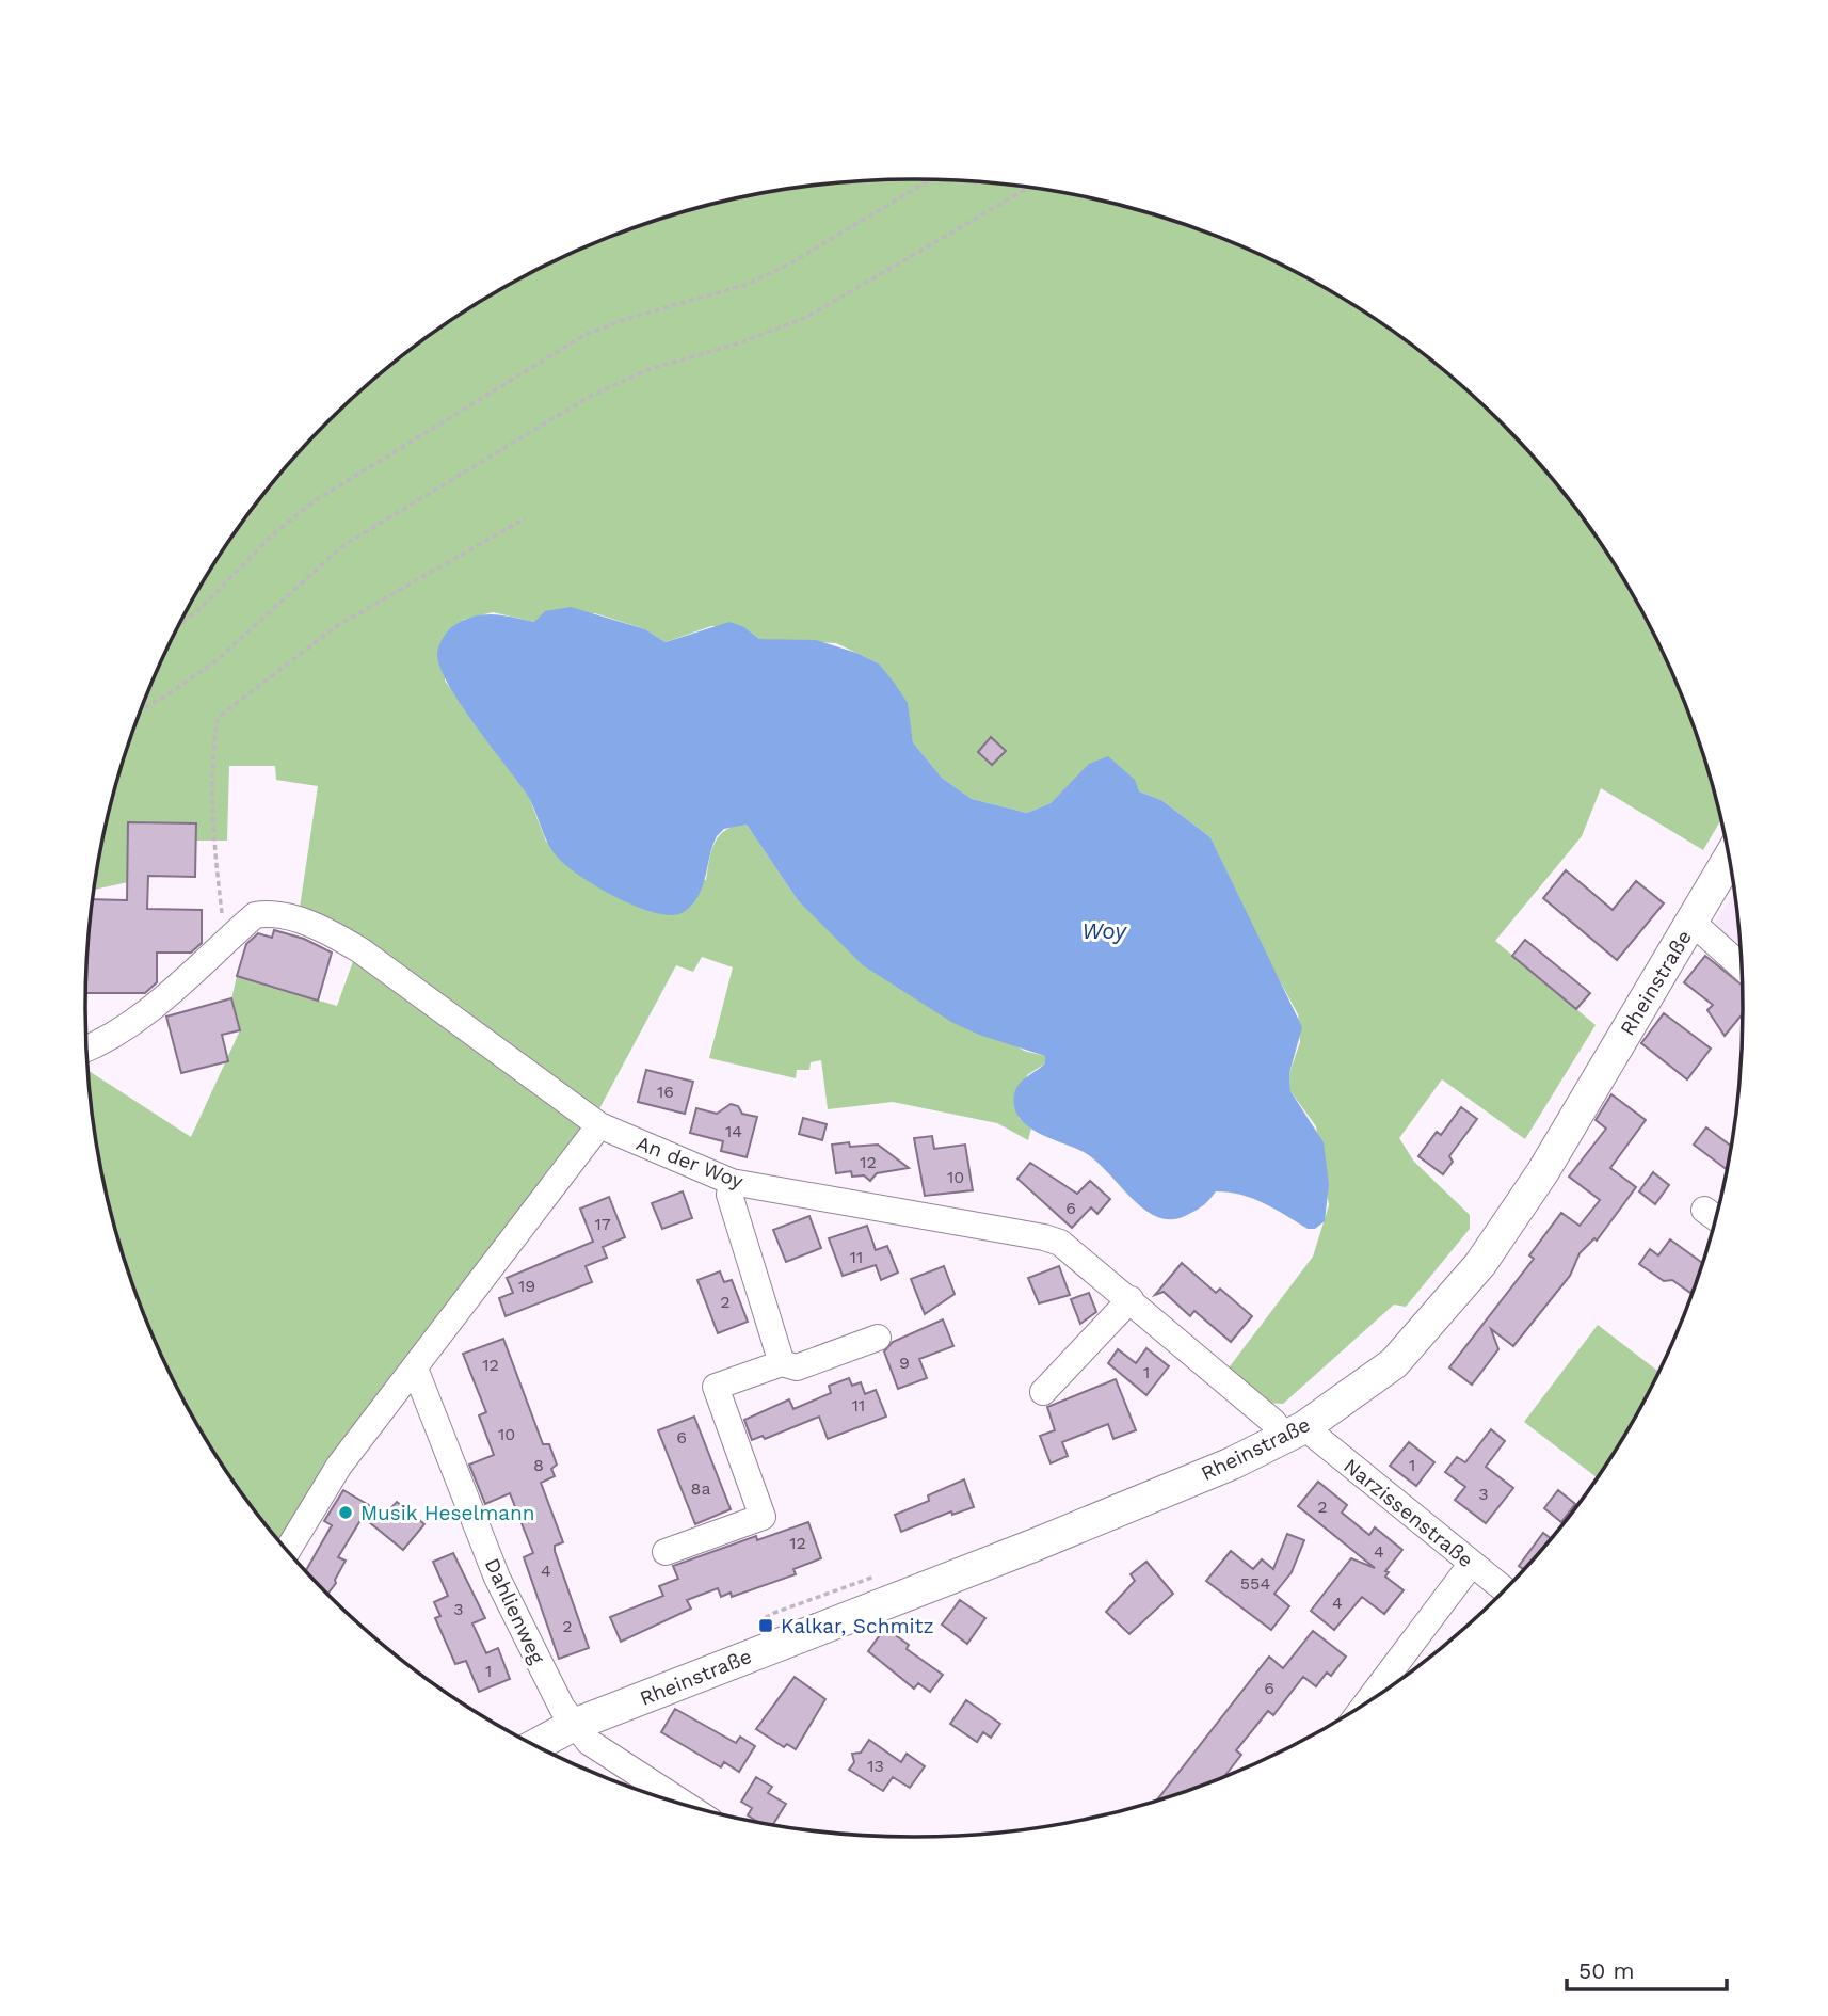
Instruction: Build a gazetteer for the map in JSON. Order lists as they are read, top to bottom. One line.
{"streets":{"main road":["Rheinstraße"],"street":["An der Woy","Narzissenstraße","Dahlienweg"]},"crossings":[["Rheinstraße","An der Woy"],["Rheinstraße","Narzissenstraße"],["Rheinstraße","Dahlienweg"],["An der Woy","Narzissenstraße"]],"water":["Woy"],"places":{"other":["Musik Heselmann"],"transit":["Kalkar, Schmitz"]},"house_numbers":["16","14","12","10","6","17","11","19","2","9","12","1","11","10","6","8","1","8a","3","2","12","4","4","554","4","3","2","1","6","13"],"scale_bar":"50 m"}
